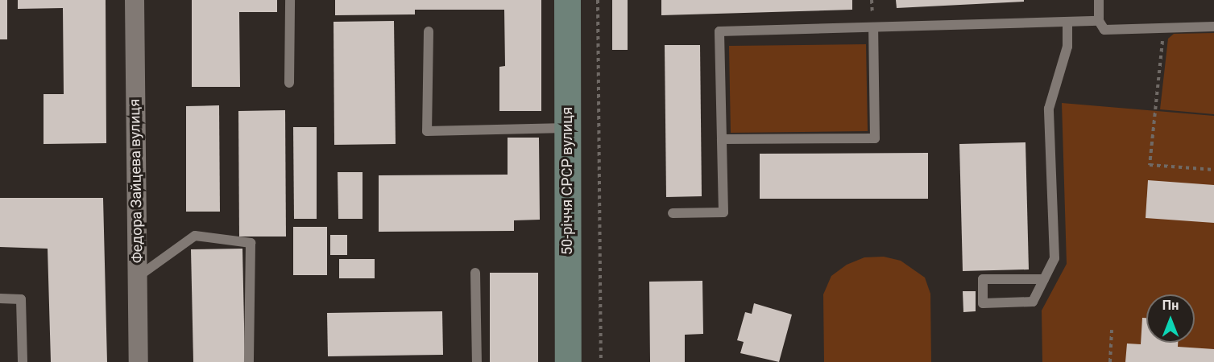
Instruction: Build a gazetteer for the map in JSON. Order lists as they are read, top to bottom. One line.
{"streets":{"street":["Федора Зайцева вулиця","50-річчя СРСР вулиця"]},"north":"top"}
